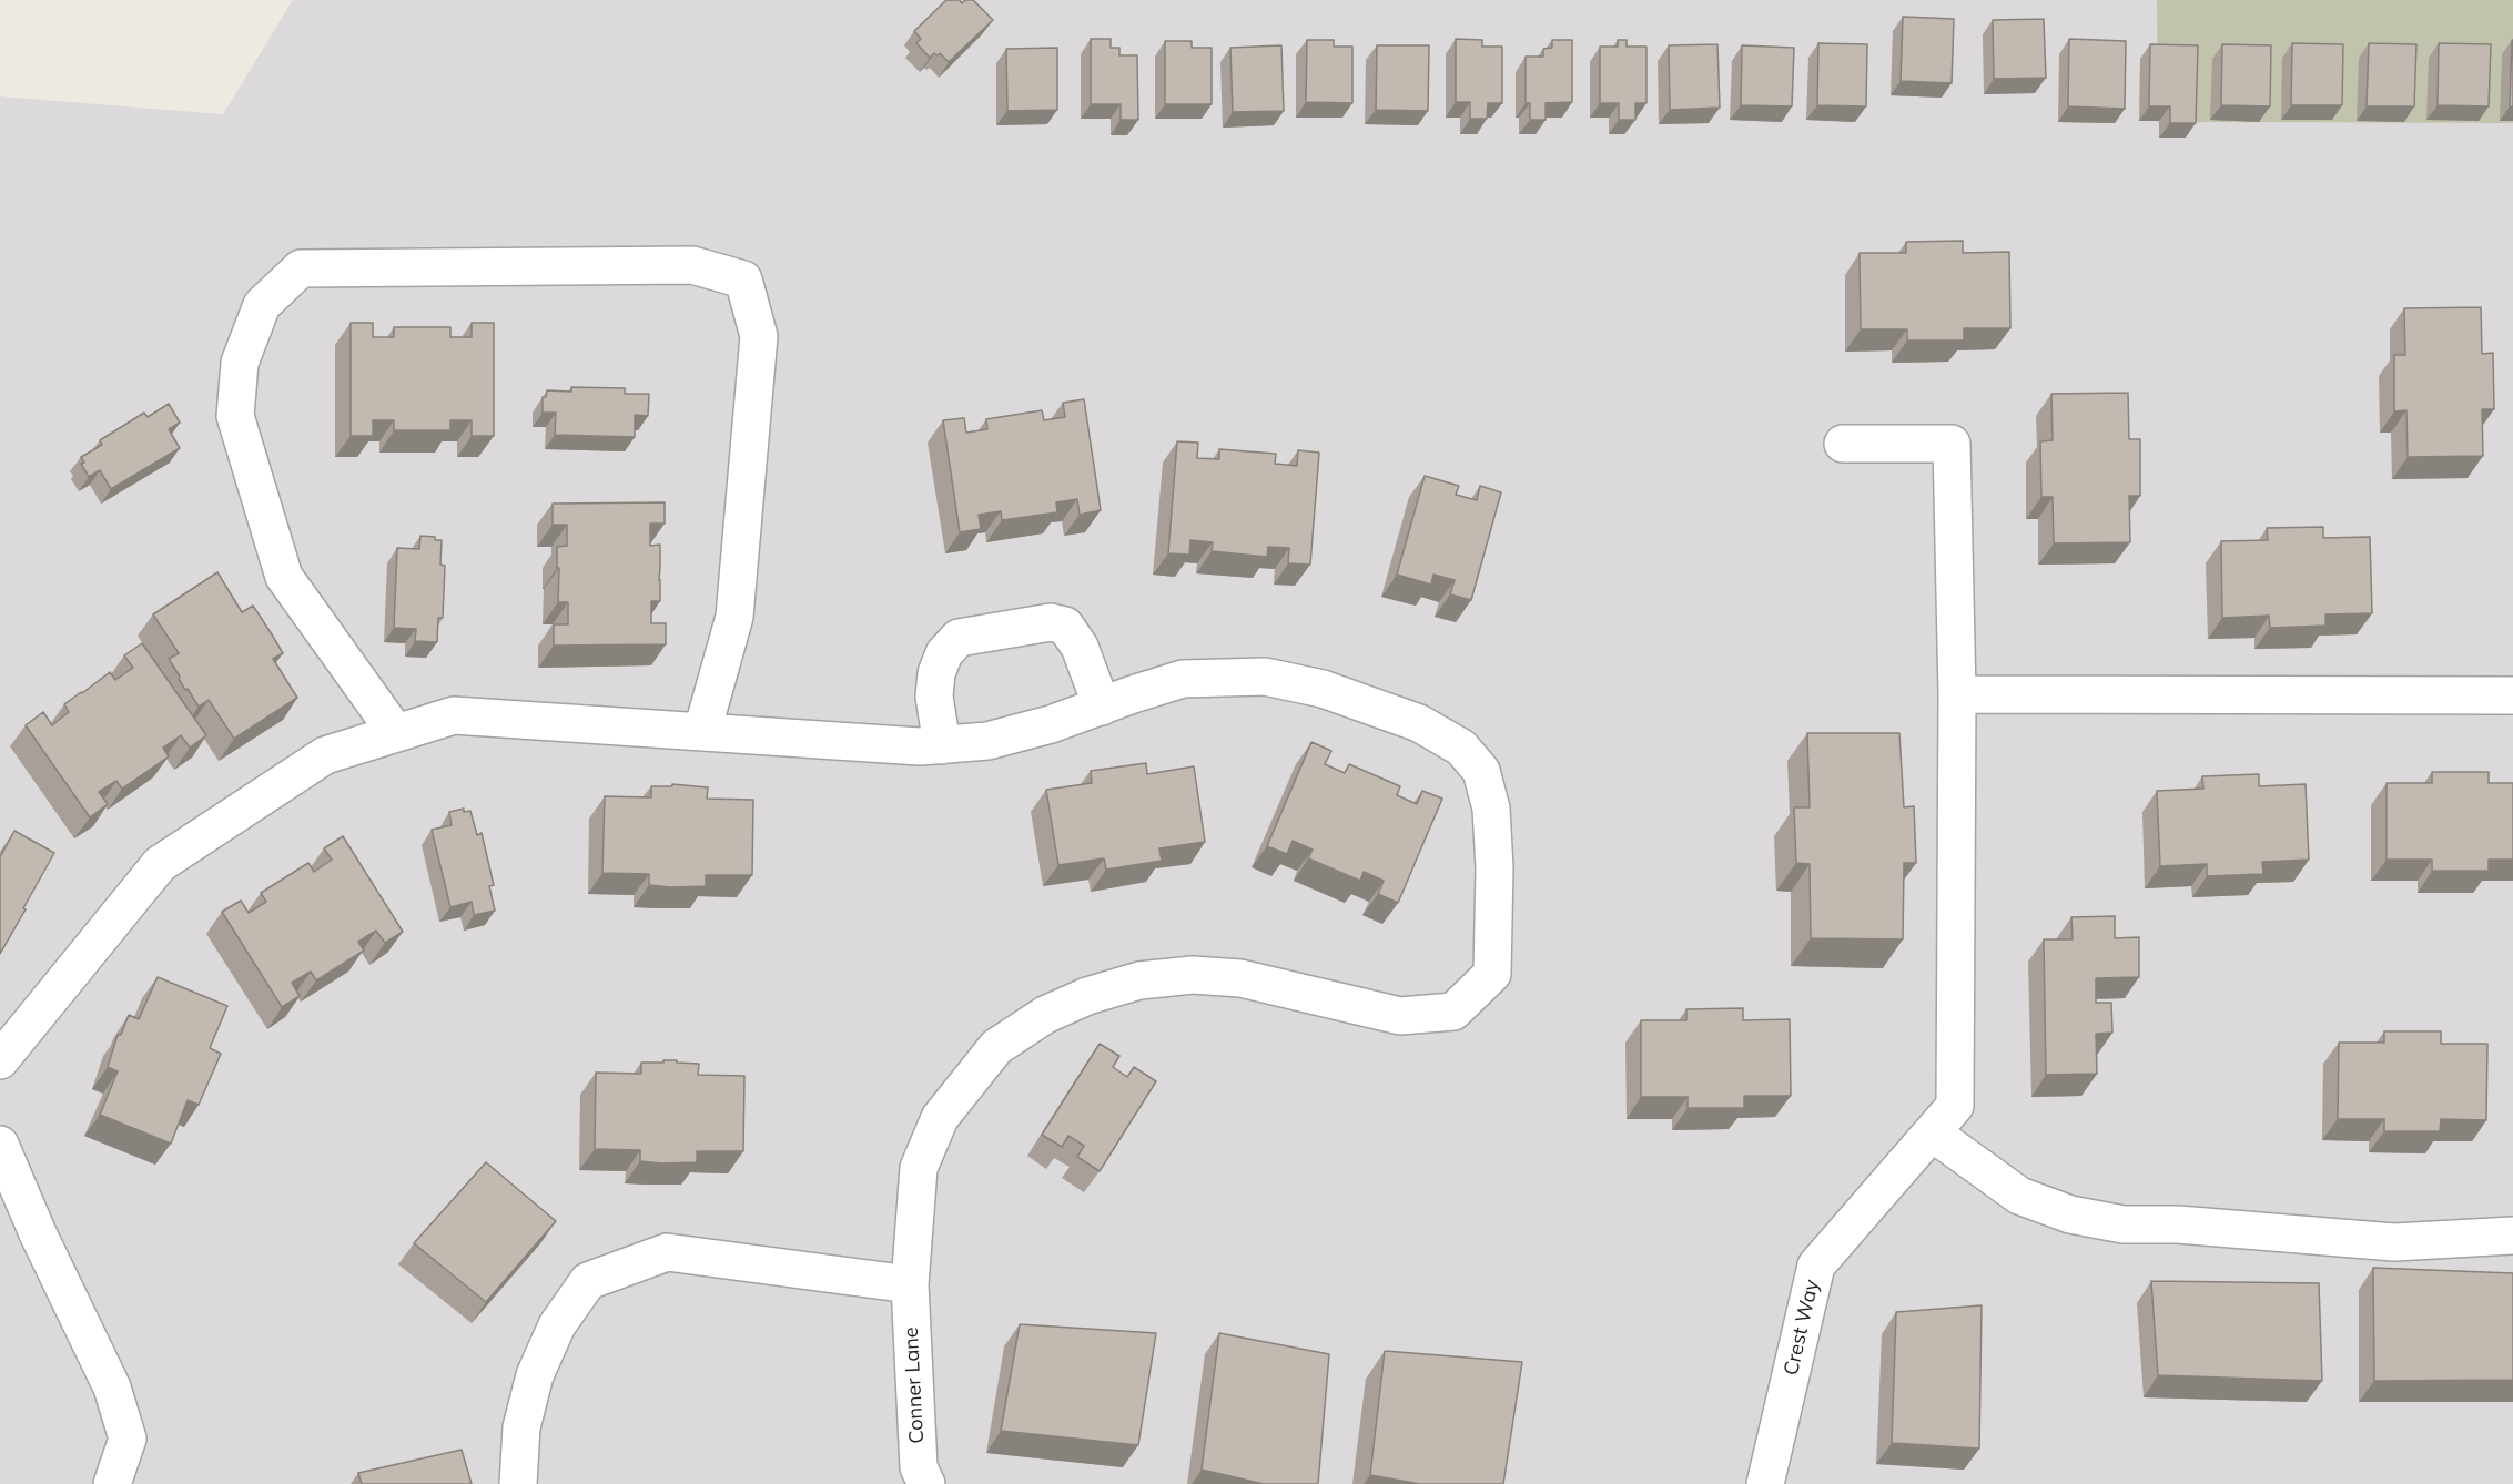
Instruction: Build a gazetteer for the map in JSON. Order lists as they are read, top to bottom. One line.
{"streets":{"street":["Crest Way","Conner Lane"]}}
